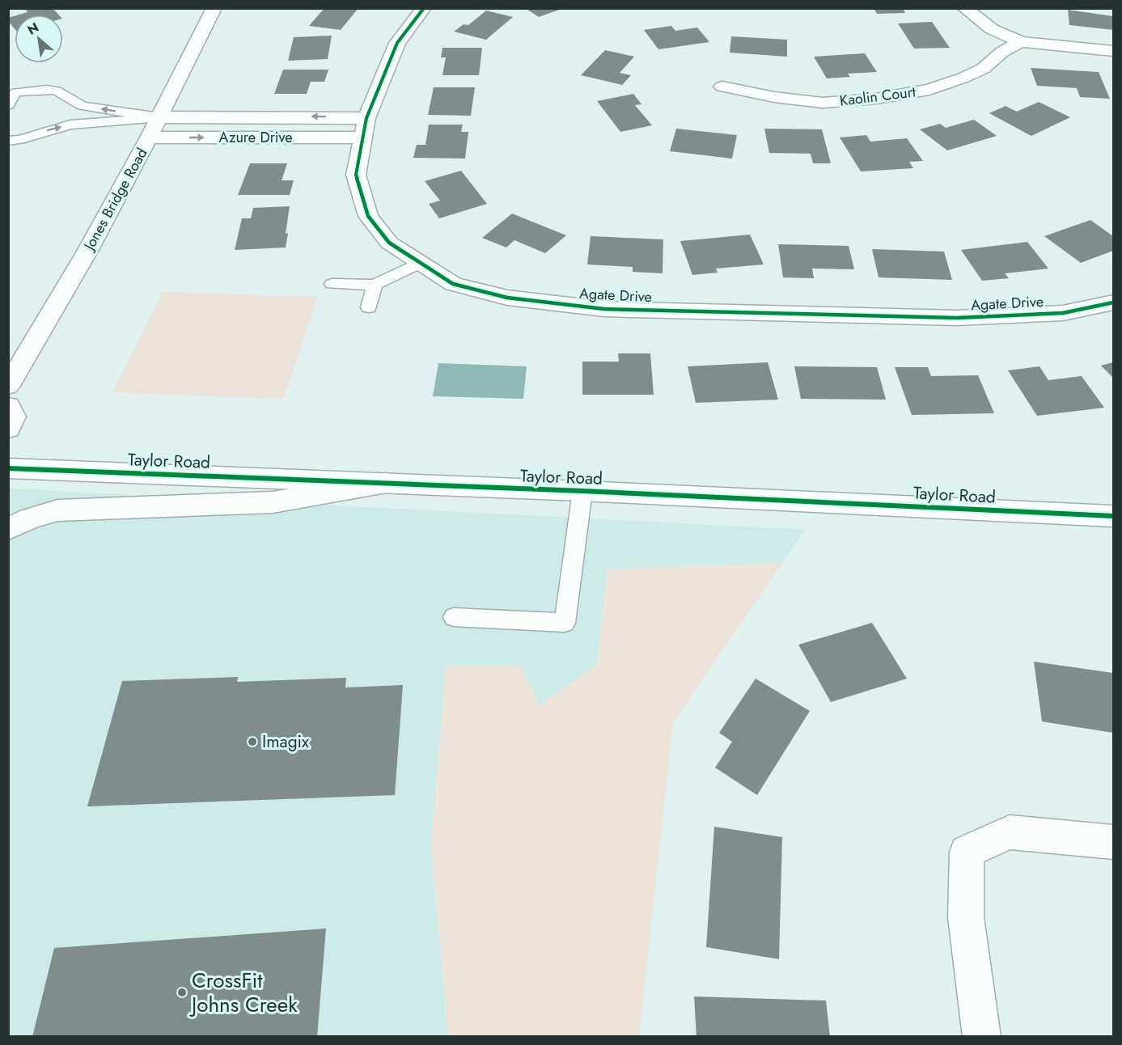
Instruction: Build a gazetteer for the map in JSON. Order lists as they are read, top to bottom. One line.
{"streets":{"street":["Kaolin Court","Azure Drive","Jones Bridge Road","Agate Drive","Taylor Road"]},"crossings":[["Azure Drive","Jones Bridge Road"],["Azure Drive","Agate Drive"]],"places":["Imagix","CrossFit Johns Creek"],"north":"top left"}
